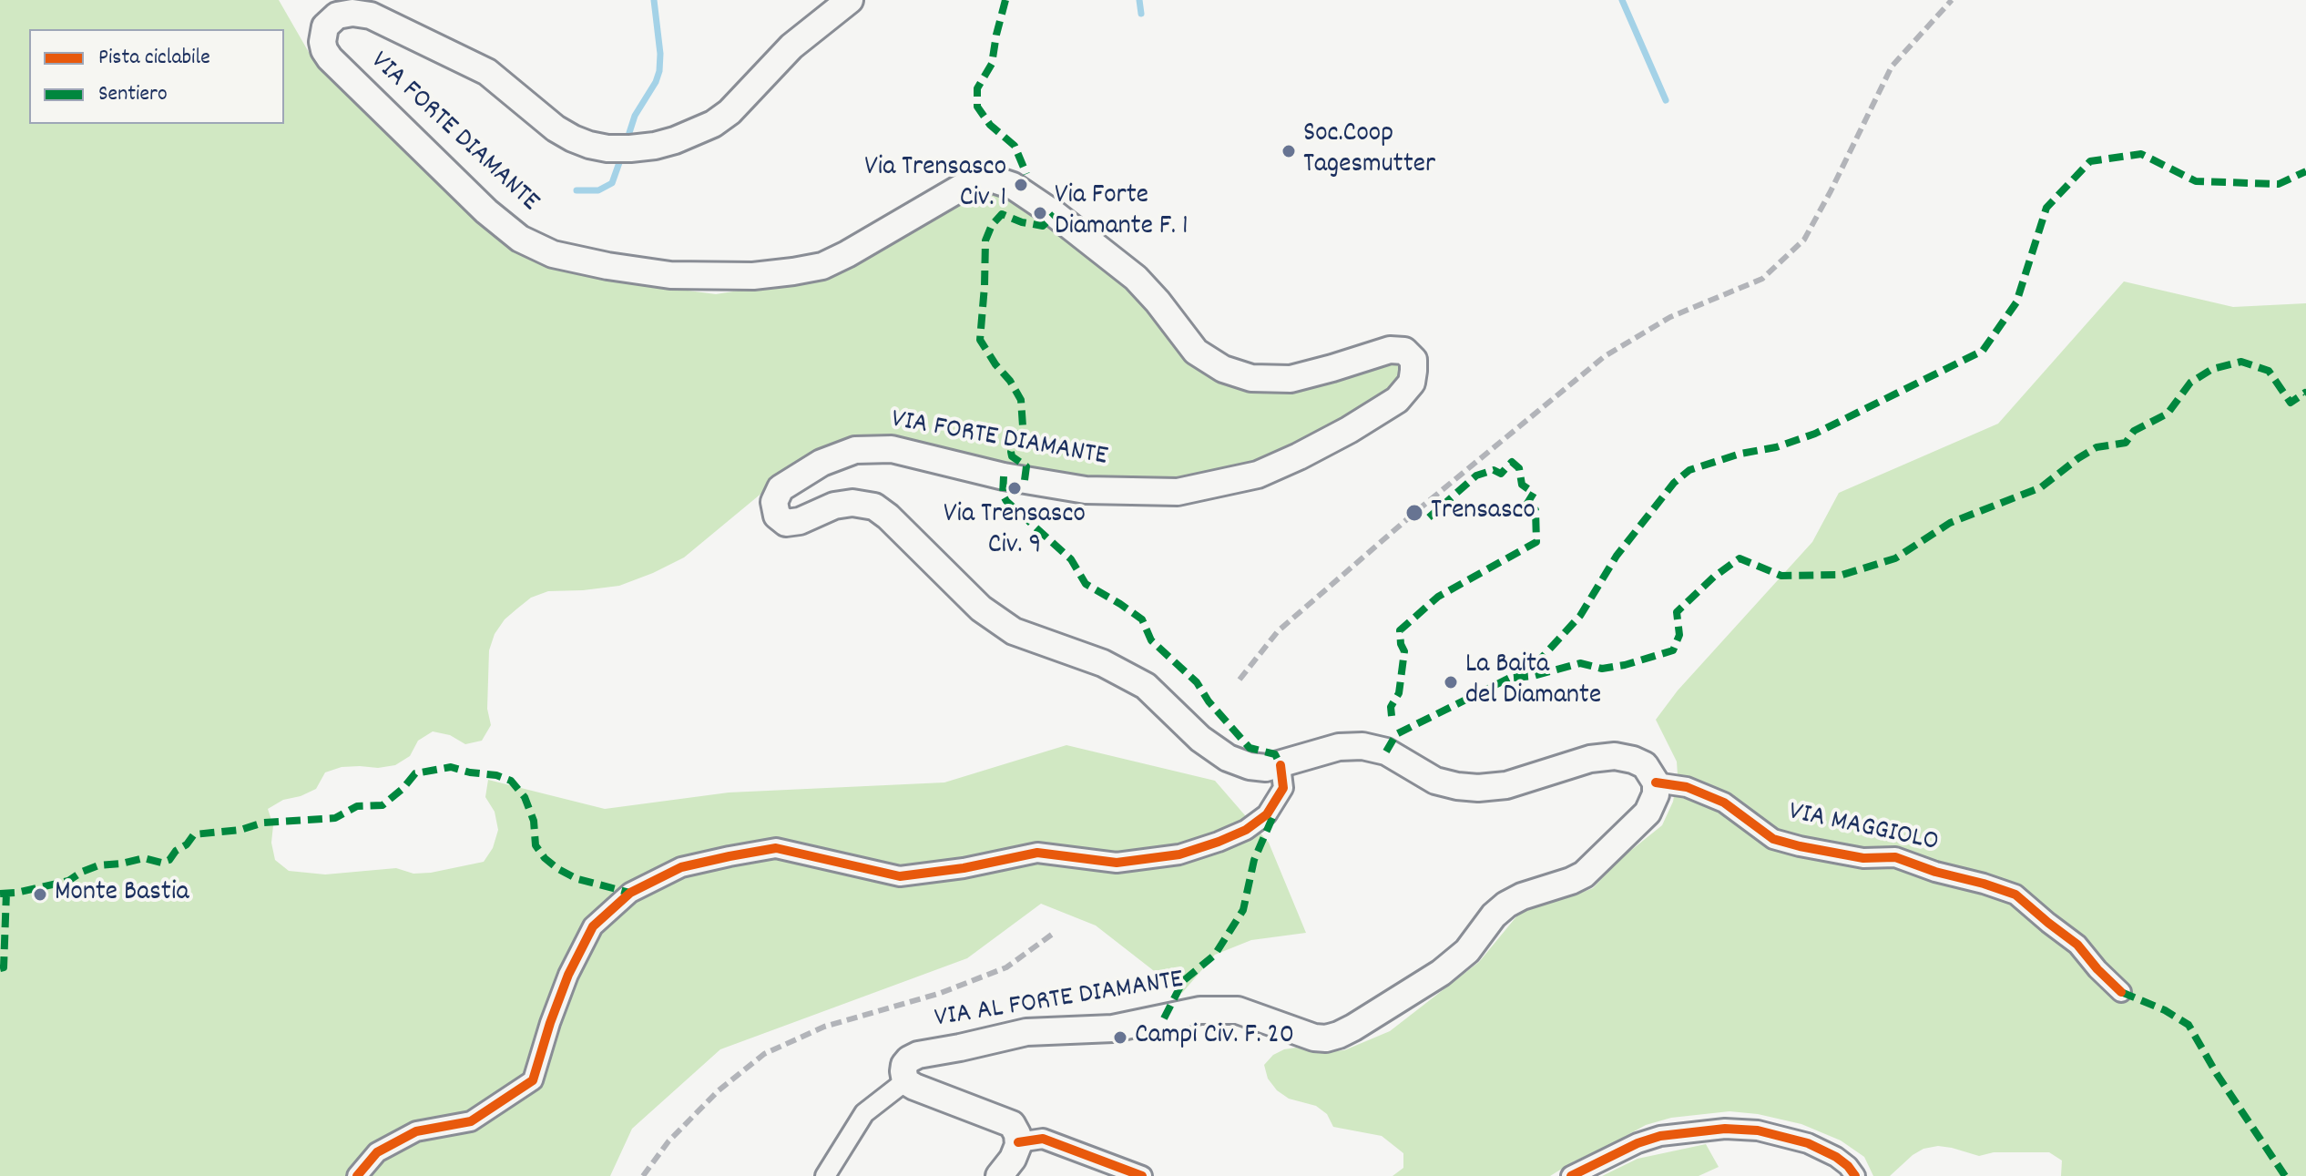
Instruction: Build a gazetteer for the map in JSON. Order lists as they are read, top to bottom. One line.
{"streets":{"main road":["VIA FORTE DIAMANTE","VIA AL FORTE DIAMANTE"],"street":["VIA MAGGIOLO"]},"crossings":[["VIA MAGGIOLO","VIA AL FORTE DIAMANTE"]],"places":["Soc.Coop Tagesmutter","Via Trensasco Civ. 1","Via Forte Diamante F. 1","Via Trensasco Civ. 9","Trensasco","La Baita del Diamante","Monte Bastia","Campi Civ. F. 20"],"legend":["Pista ciclabile","Sentiero"]}
